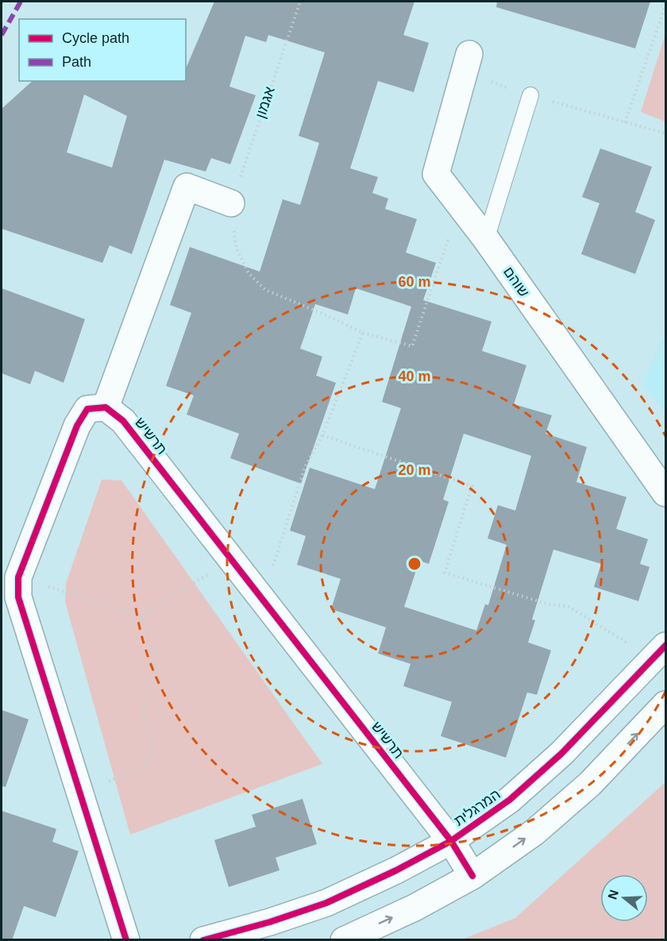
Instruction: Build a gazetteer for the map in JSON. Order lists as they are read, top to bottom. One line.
{"streets":{"street":["שוהם","תרשיש","המרגלית"],"path":["אגמון"]},"crossings":[["תרשיש","המרגלית"]],"legend":["Cycle path","Path"],"north":"left","rings":["60 m","40 m","20 m"]}
